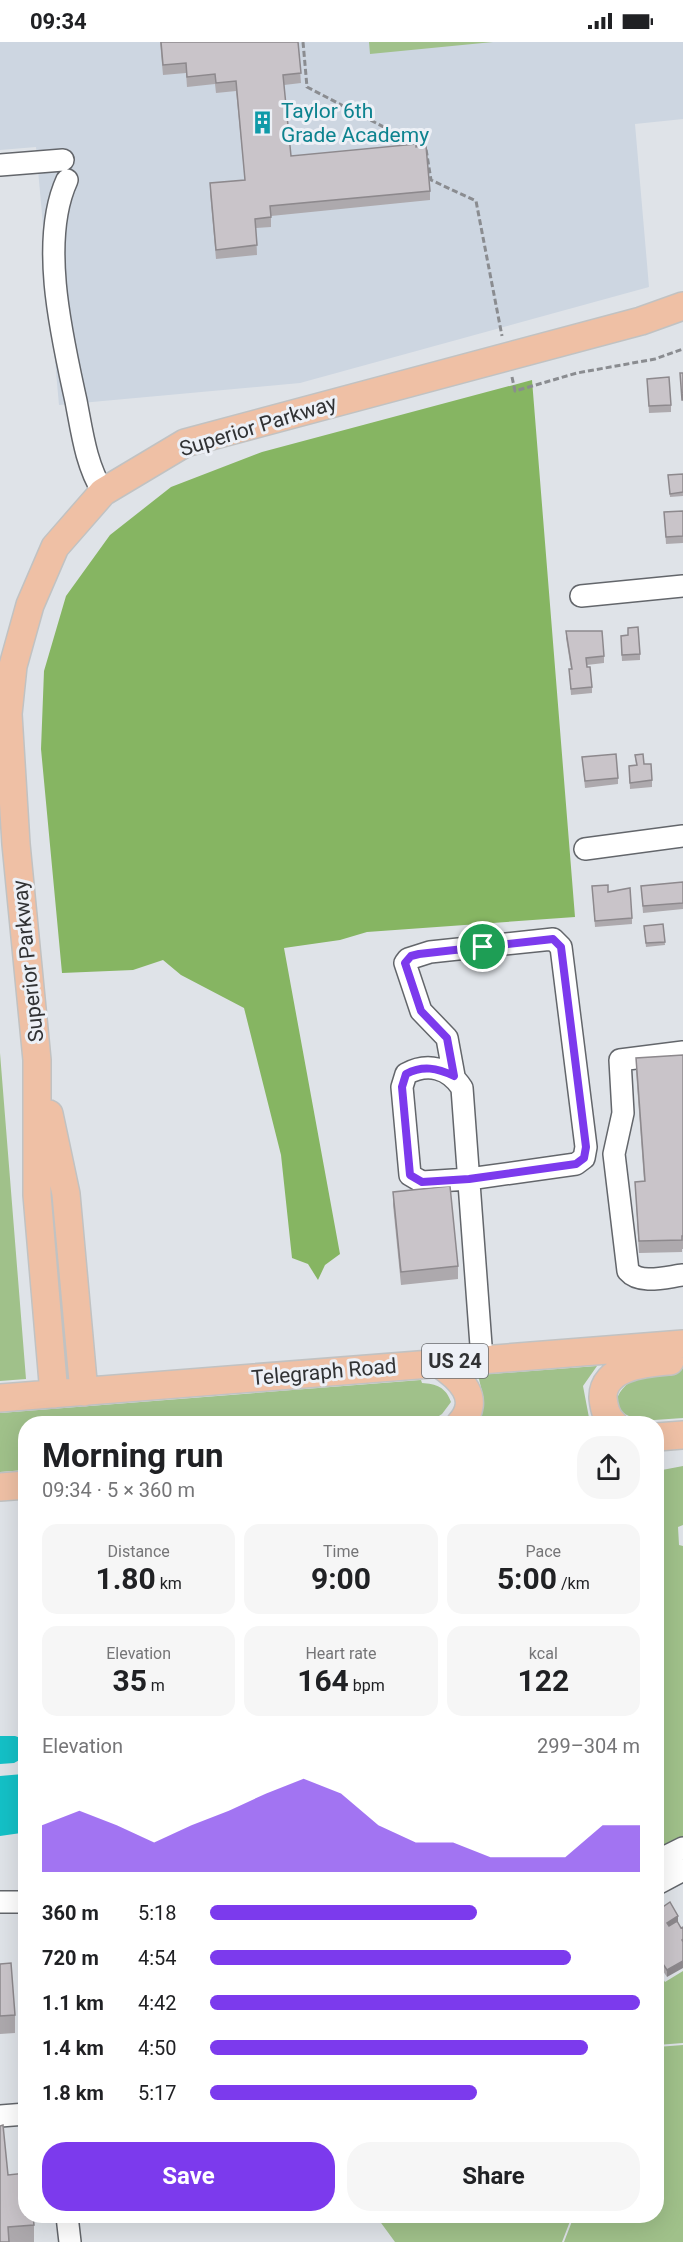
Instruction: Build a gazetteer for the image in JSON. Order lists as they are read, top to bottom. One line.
{"streets":{"main road":["Superior Parkway","US 24","Telegraph Road"]},"crossings":[["Superior Parkway","Telegraph Road"]],"places":{"building":["Taylor 6th Grade Academy"]},"page":{"status":"09:34","heading":["Morning run","09:34 · 5 × 360 m"],"stats":[["Distance","1.80 km"],["Time","9:00"],["Pace","5:00 /km"],["Elevation","35 m"],["Heart rate","164 bpm"],["kcal","122"]],"chart":["Elevation","299–304 m"],"list":[{"name":"360 m","note":"5:18"},{"name":"720 m","note":"4:54"},{"name":"1.1 km","note":"4:42"},{"name":"1.4 km","note":"4:50"},{"name":"1.8 km","note":"5:17"}],"buttons":["Save","Share"]}}
